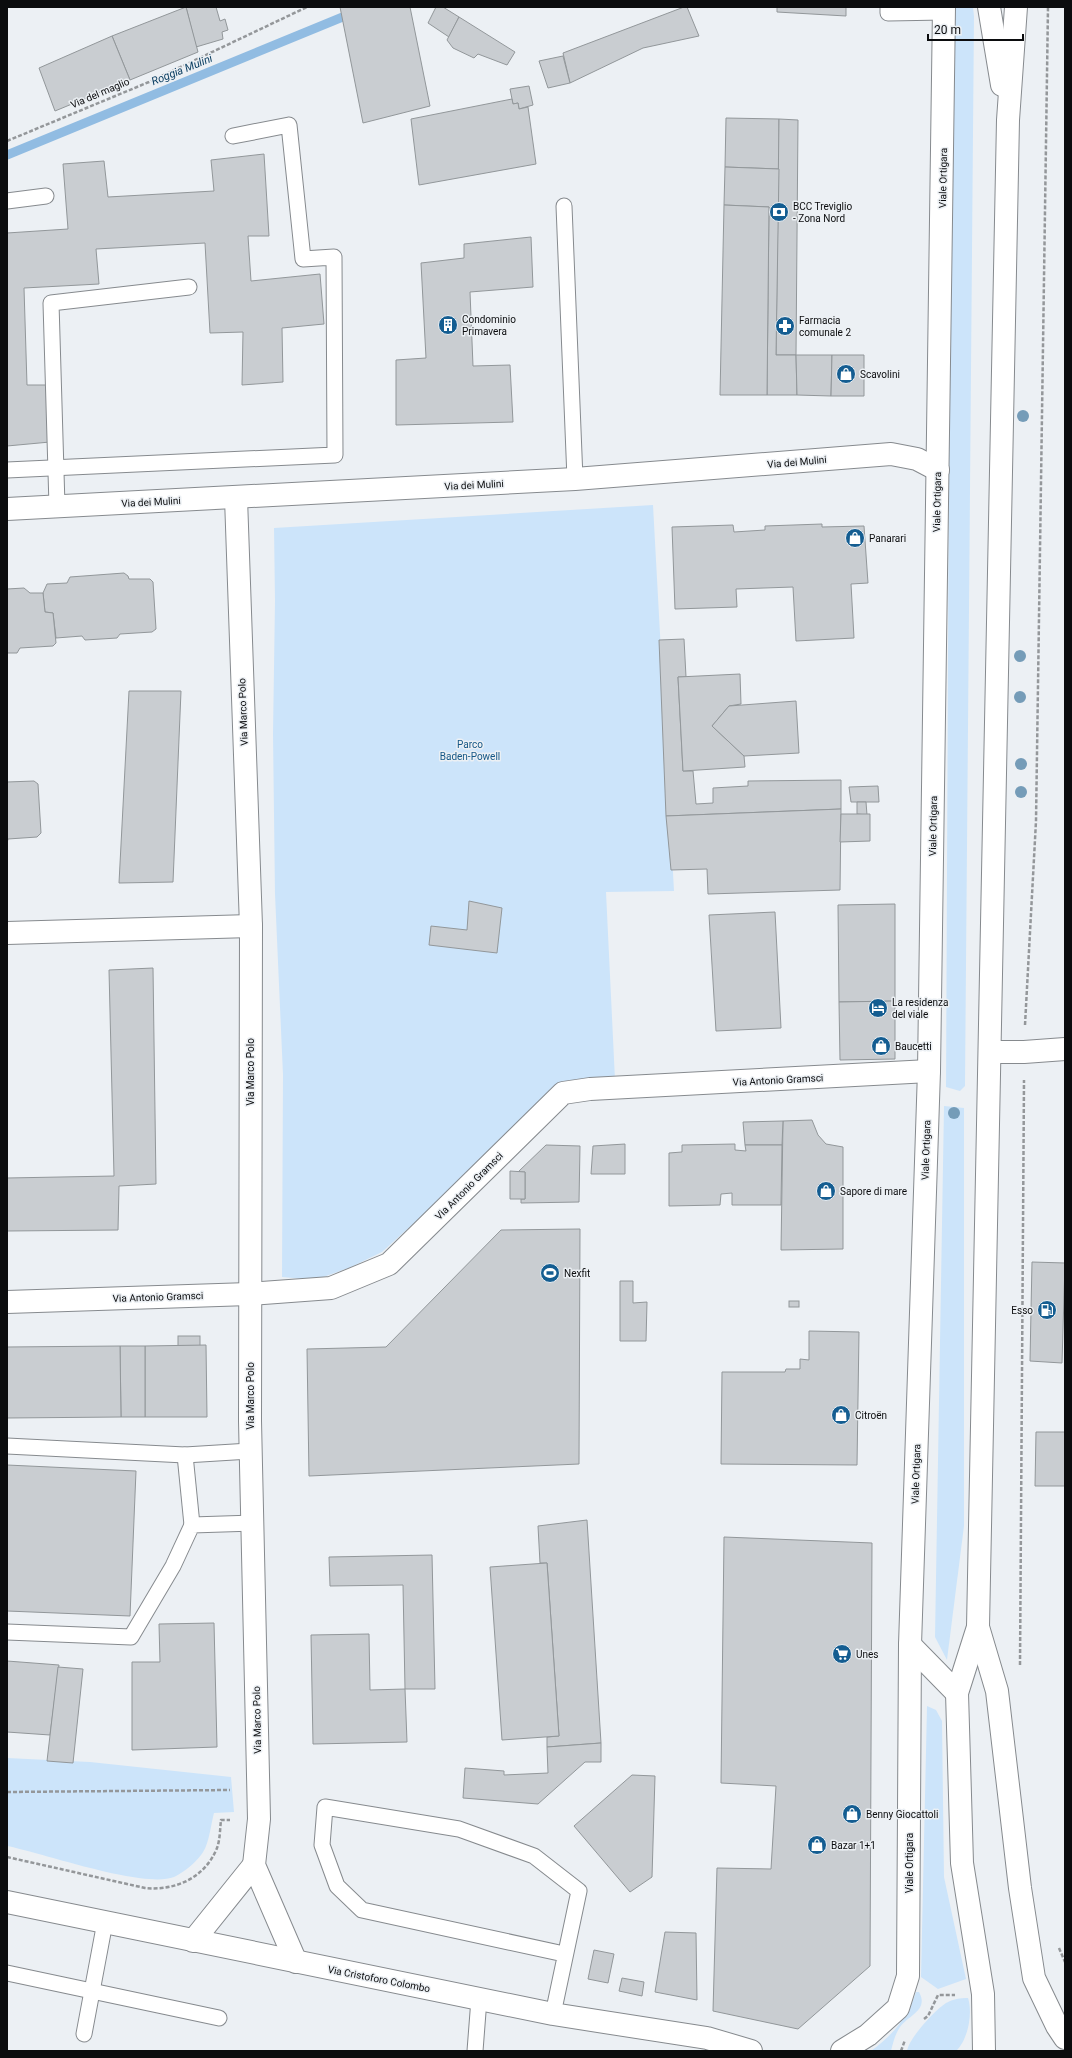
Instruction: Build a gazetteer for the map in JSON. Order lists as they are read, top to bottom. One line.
{"streets":{"street":["Viale Ortigara","Via dei Mulini","Via Marco Polo","Via Antonio Gramsci","Via Cristoforo Colombo"],"path":["Via del maglio"]},"crossings":[["Viale Ortigara","Via dei Mulini"],["Viale Ortigara","Via Antonio Gramsci"],["Via dei Mulini","Via Marco Polo"],["Via Marco Polo","Via Antonio Gramsci"],["Via Marco Polo","Via Cristoforo Colombo"]],"water":["Roggia Mulini"],"parks":["Parco Baden-Powell"],"places":{"bank":["BCC Treviglio - Zona Nord"],"building":["Condominio Primavera"],"pharmacy":["Farmacia comunale 2"],"shop":["Scavolini","Panarari","Baucetti","Sapore di mare","Citroën","Benny Giocattoli","Bazar 1+1"],"hotel":["La residenza del viale"],"sports":["Nexfit"],"fuel station":["Esso"],"supermarket":["Unes"]},"scale_bar":"20 m"}
